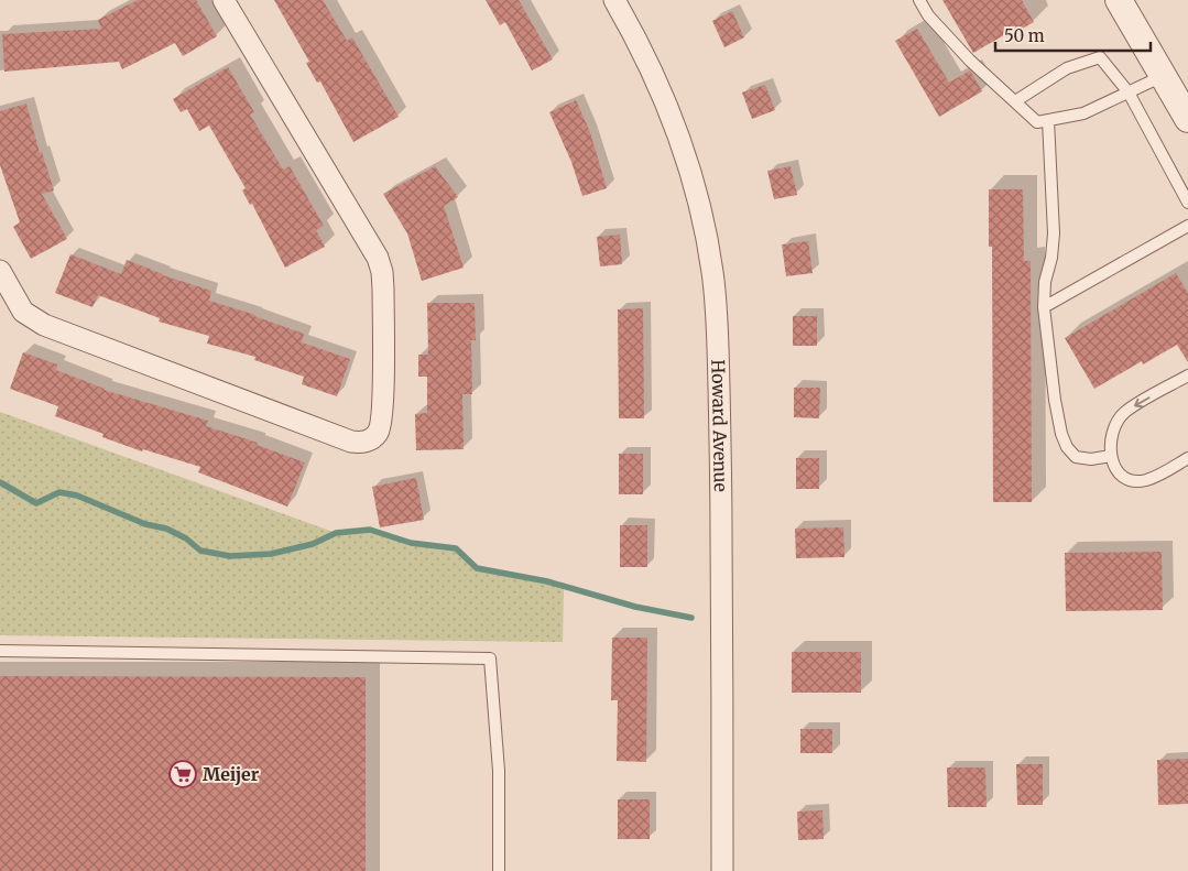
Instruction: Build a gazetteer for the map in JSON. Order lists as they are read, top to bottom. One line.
{"streets":{"street":["Howard Avenue"]},"places":{"supermarket":["Meijer"]},"scale_bar":"50 m"}
